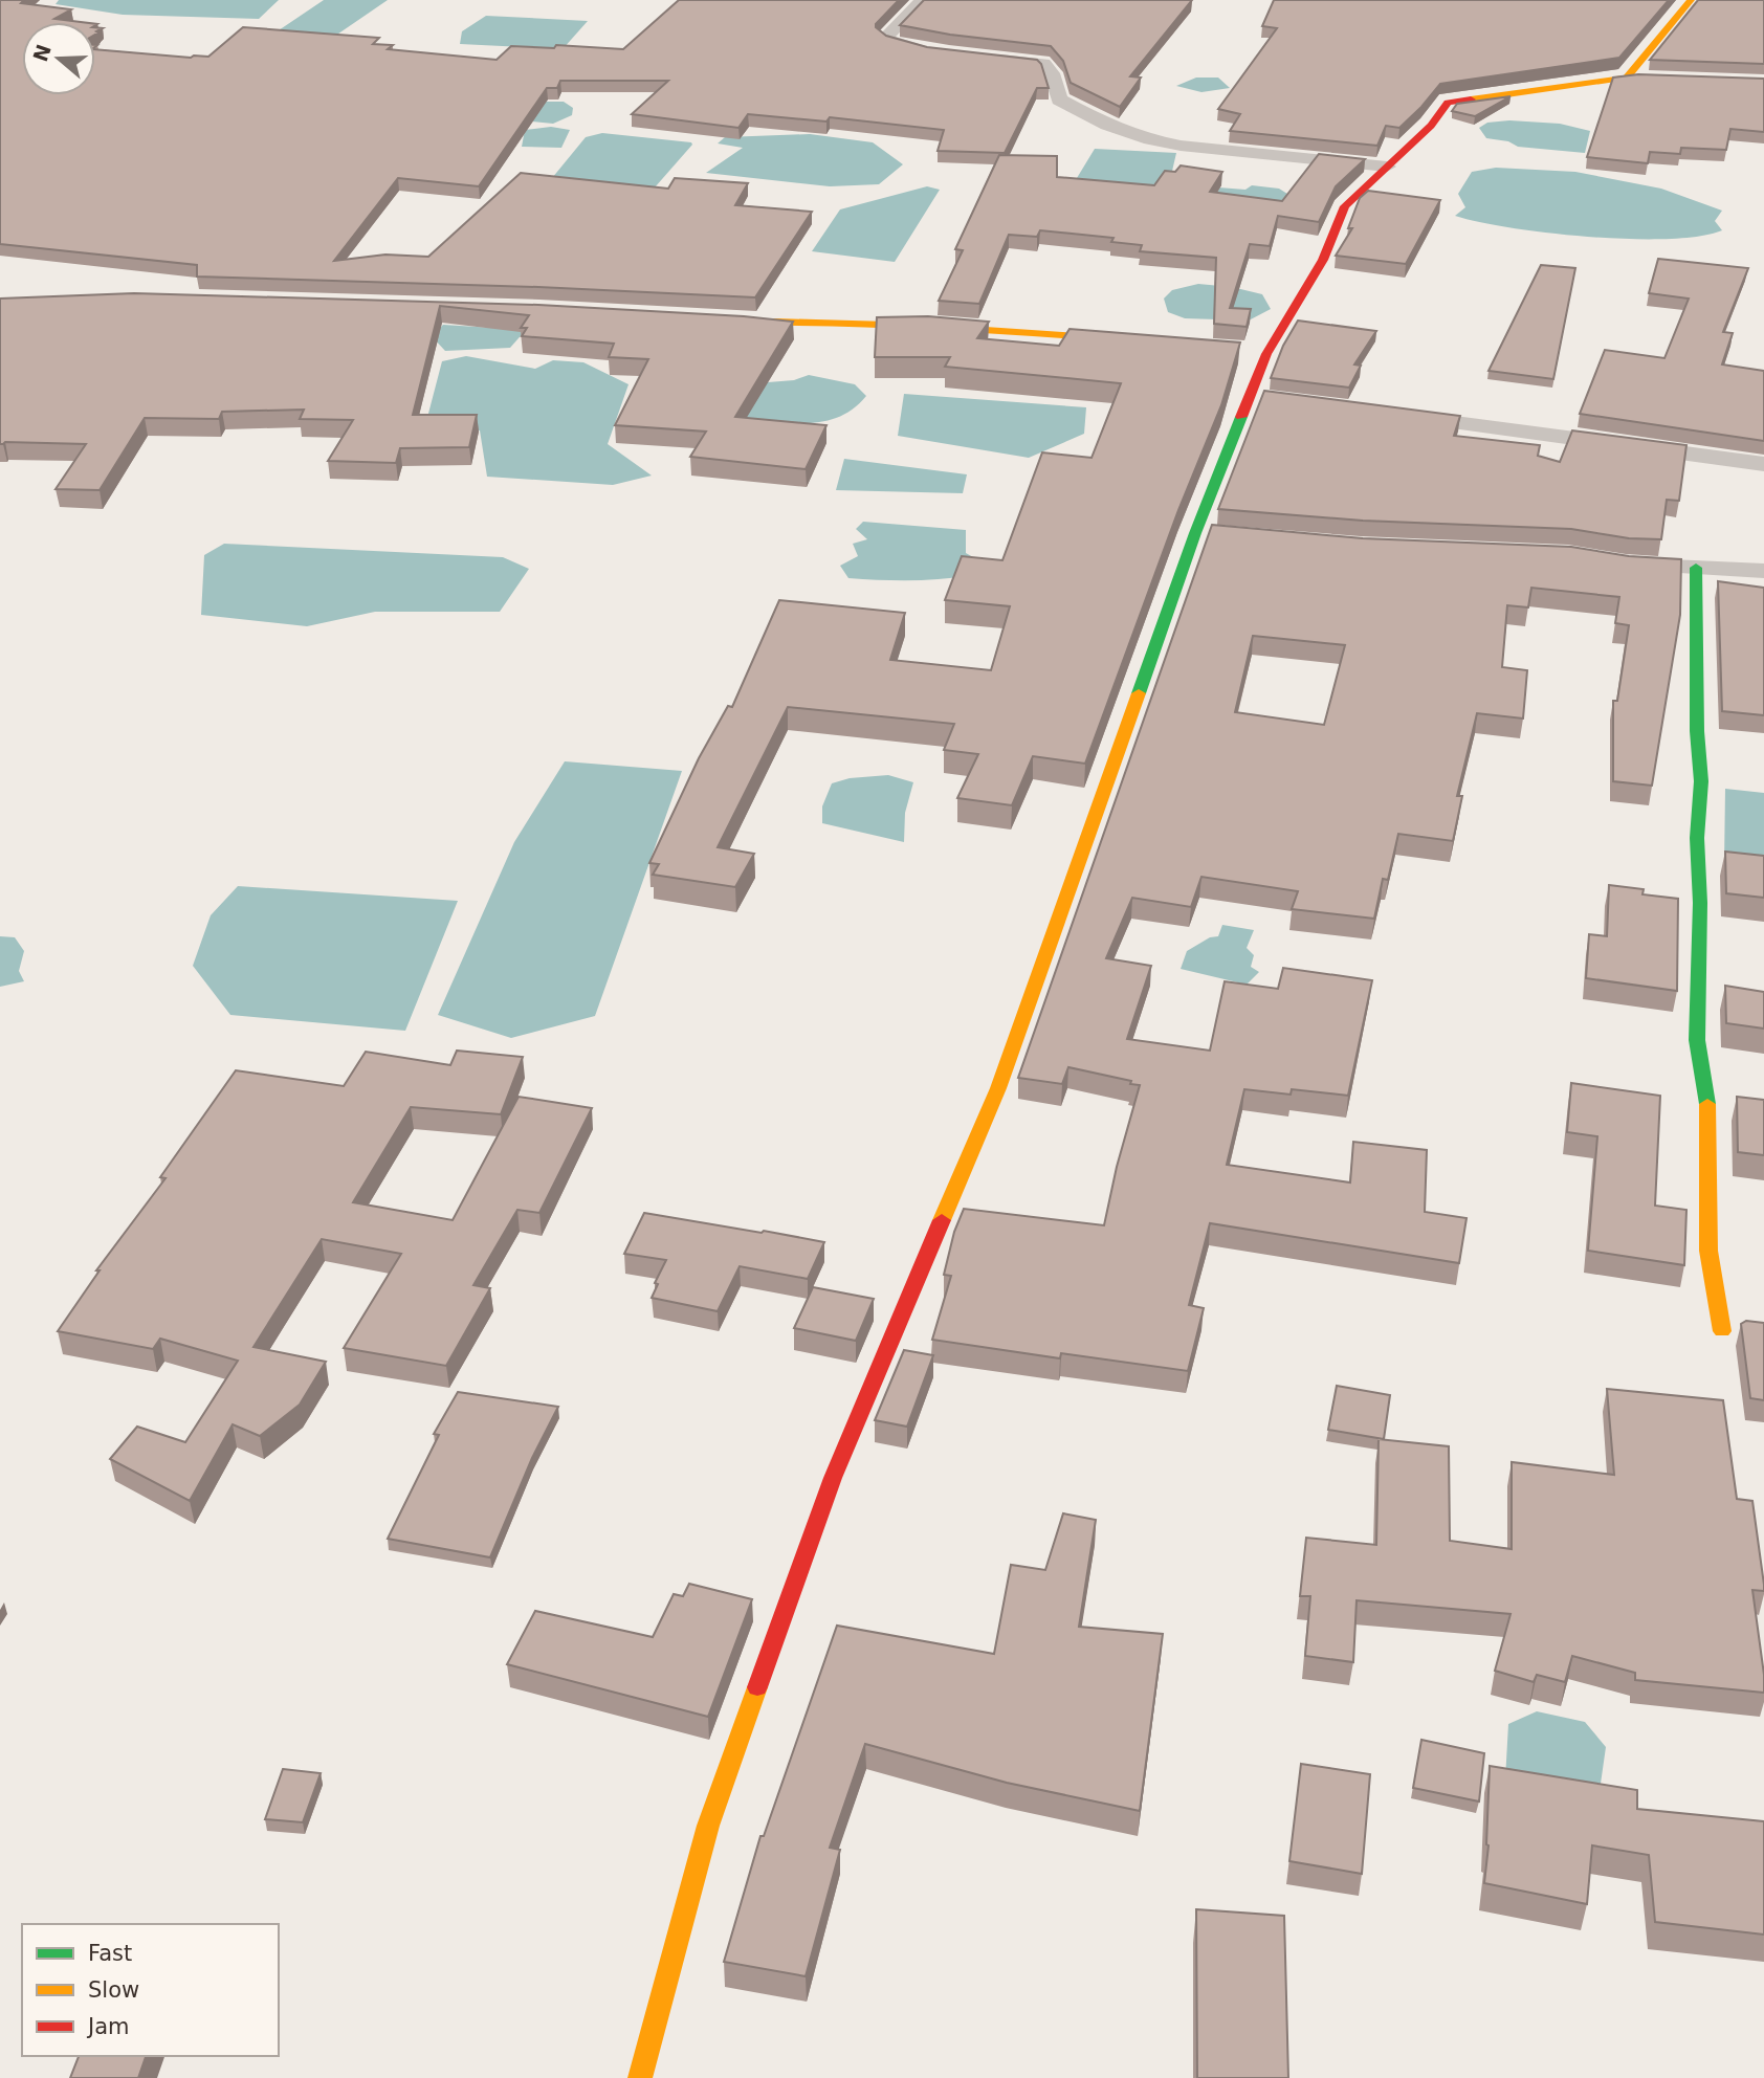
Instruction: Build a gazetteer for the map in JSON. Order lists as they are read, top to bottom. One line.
{"legend":["Fast","Slow","Jam"],"north":"left"}
